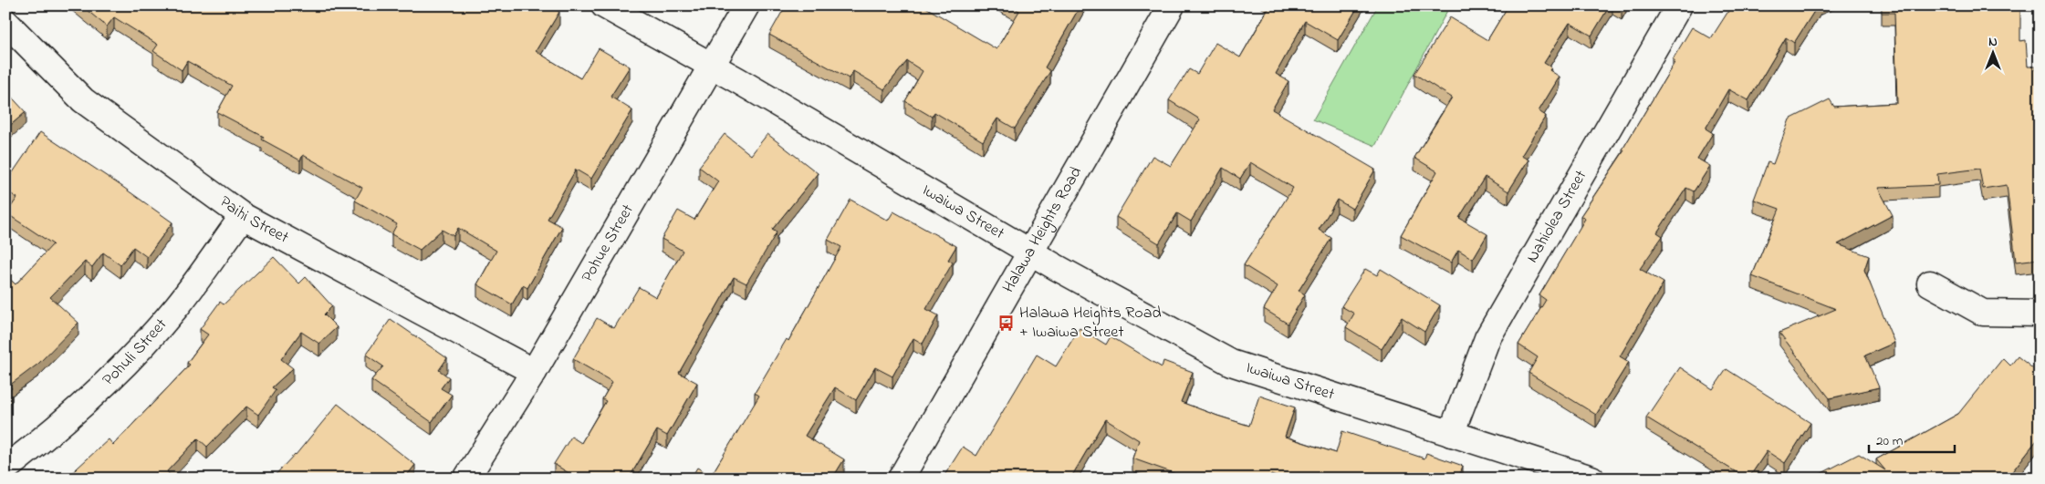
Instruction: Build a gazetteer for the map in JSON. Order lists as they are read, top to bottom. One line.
{"streets":{"street":["Iwaiwa Street","Nahiolea Street","Paihi Street","Halawa Heights Road","Pohue Street","Pohuli Street"]},"crossings":[["Iwaiwa Street","Nahiolea Street"],["Iwaiwa Street","Halawa Heights Road"],["Iwaiwa Street","Pohue Street"],["Paihi Street","Pohue Street"],["Paihi Street","Pohuli Street"]],"places":{"bus stop":["Halawa Heights Road + Iwaiwa Street"]},"scale_bar":"20 m","north":"top"}
